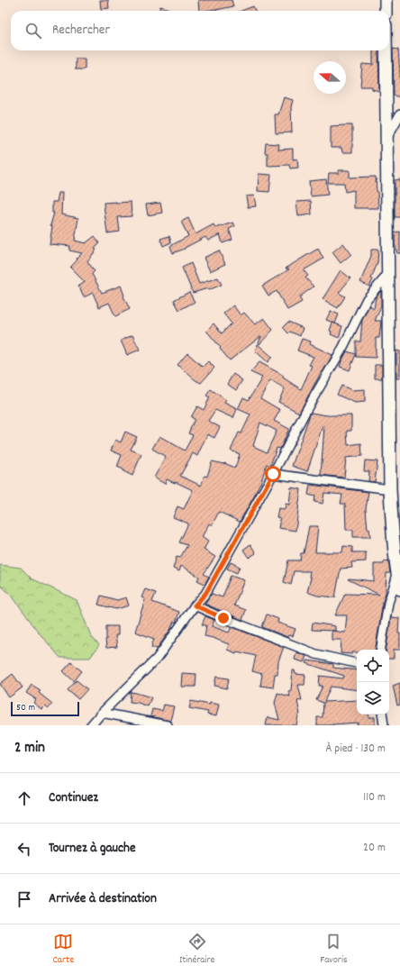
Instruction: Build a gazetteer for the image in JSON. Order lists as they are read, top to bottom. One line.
{"scale_bar":"50 m","north":"left","page":{"search":"Rechercher","scale":"50 m","heading":["2 min","À pied · 130 m"],"list":[["Continuez","110 m"],["Tournez à gauche","20 m"],"Arrivée à destination"],"nav":["Carte","Itinéraire","Favoris"]}}
